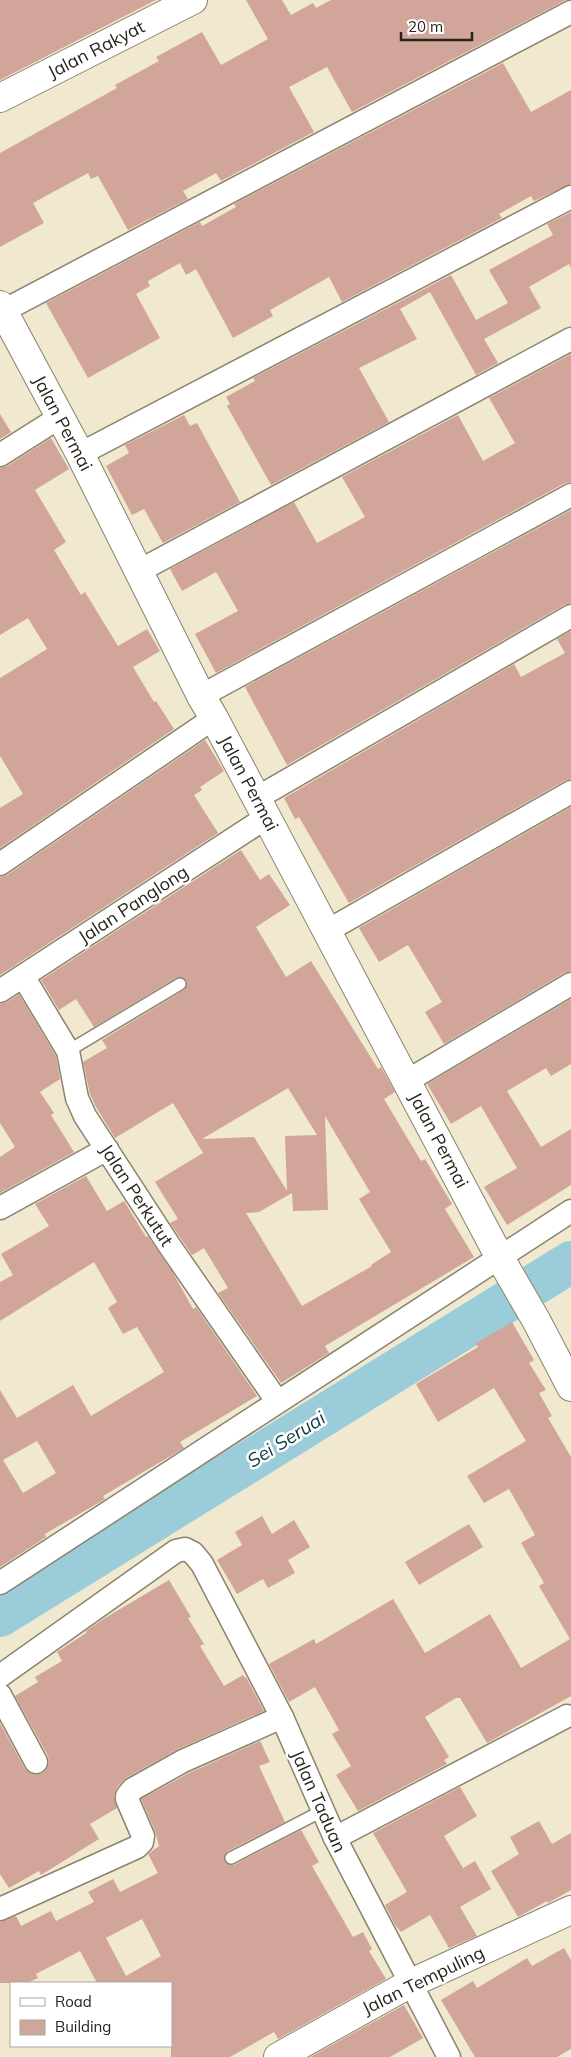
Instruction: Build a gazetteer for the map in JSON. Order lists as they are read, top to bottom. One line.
{"streets":{"street":["Jalan Rakyat","Jalan Permai","Jalan Panglong","Jalan Perkutut","Jalan Taduan","Jalan Tempuling"]},"crossings":[["Jalan Permai","Jalan Panglong"],["Jalan Panglong","Jalan Perkutut"],["Jalan Taduan","Jalan Tempuling"]],"water":["Sei Seruai"],"legend":["Road","Building"],"scale_bar":"20 m"}
